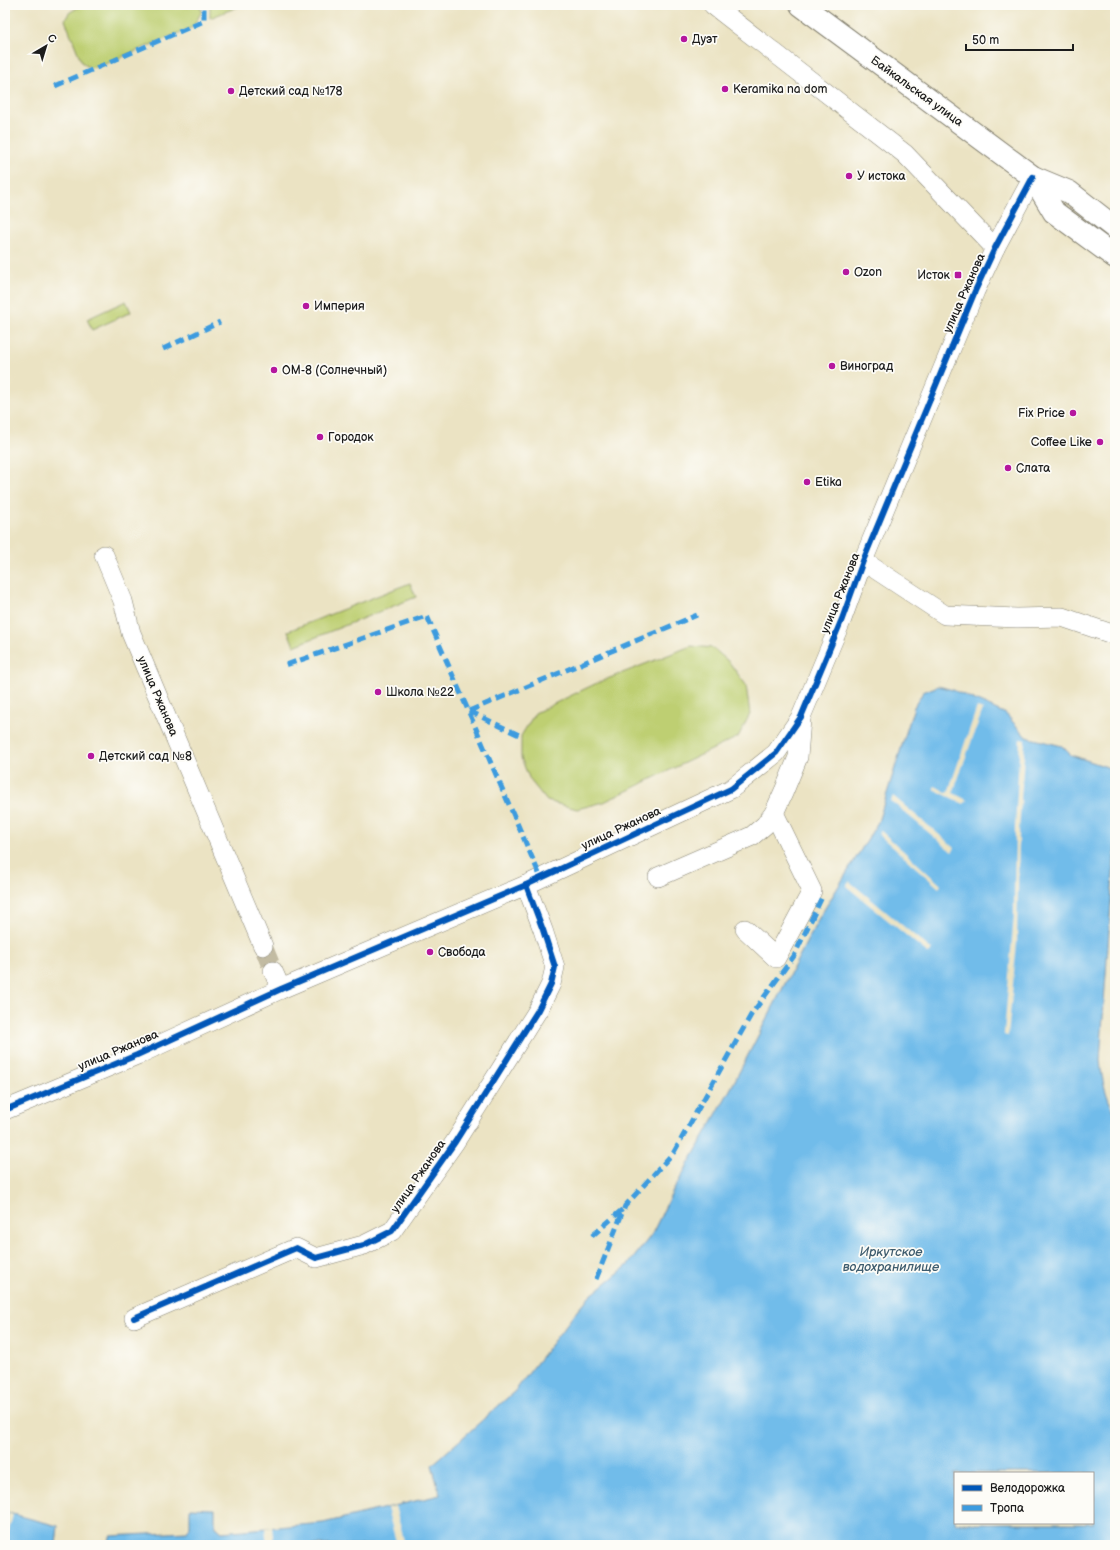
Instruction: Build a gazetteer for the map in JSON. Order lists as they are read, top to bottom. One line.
{"streets":{"main road":["Байкальская улица"],"street":["улица Ржанова"]},"crossings":[["Байкальская улица","улица Ржанова"]],"water":["Иркутское водохранилище"],"places":{"other":["Дуэт","Keramika na dom","Детский сад №178","У истока","Ozon","Империя","Виноград","ОМ-8 (Солнечный)","Fix Price","Городок","Coffee Like","Слата","Etika","Школа №22","Детский сад №8","Свобода"],"transit":["Исток"]},"legend":["Велодорожка","Тропа"],"scale_bar":"50 m","north":"top right"}
